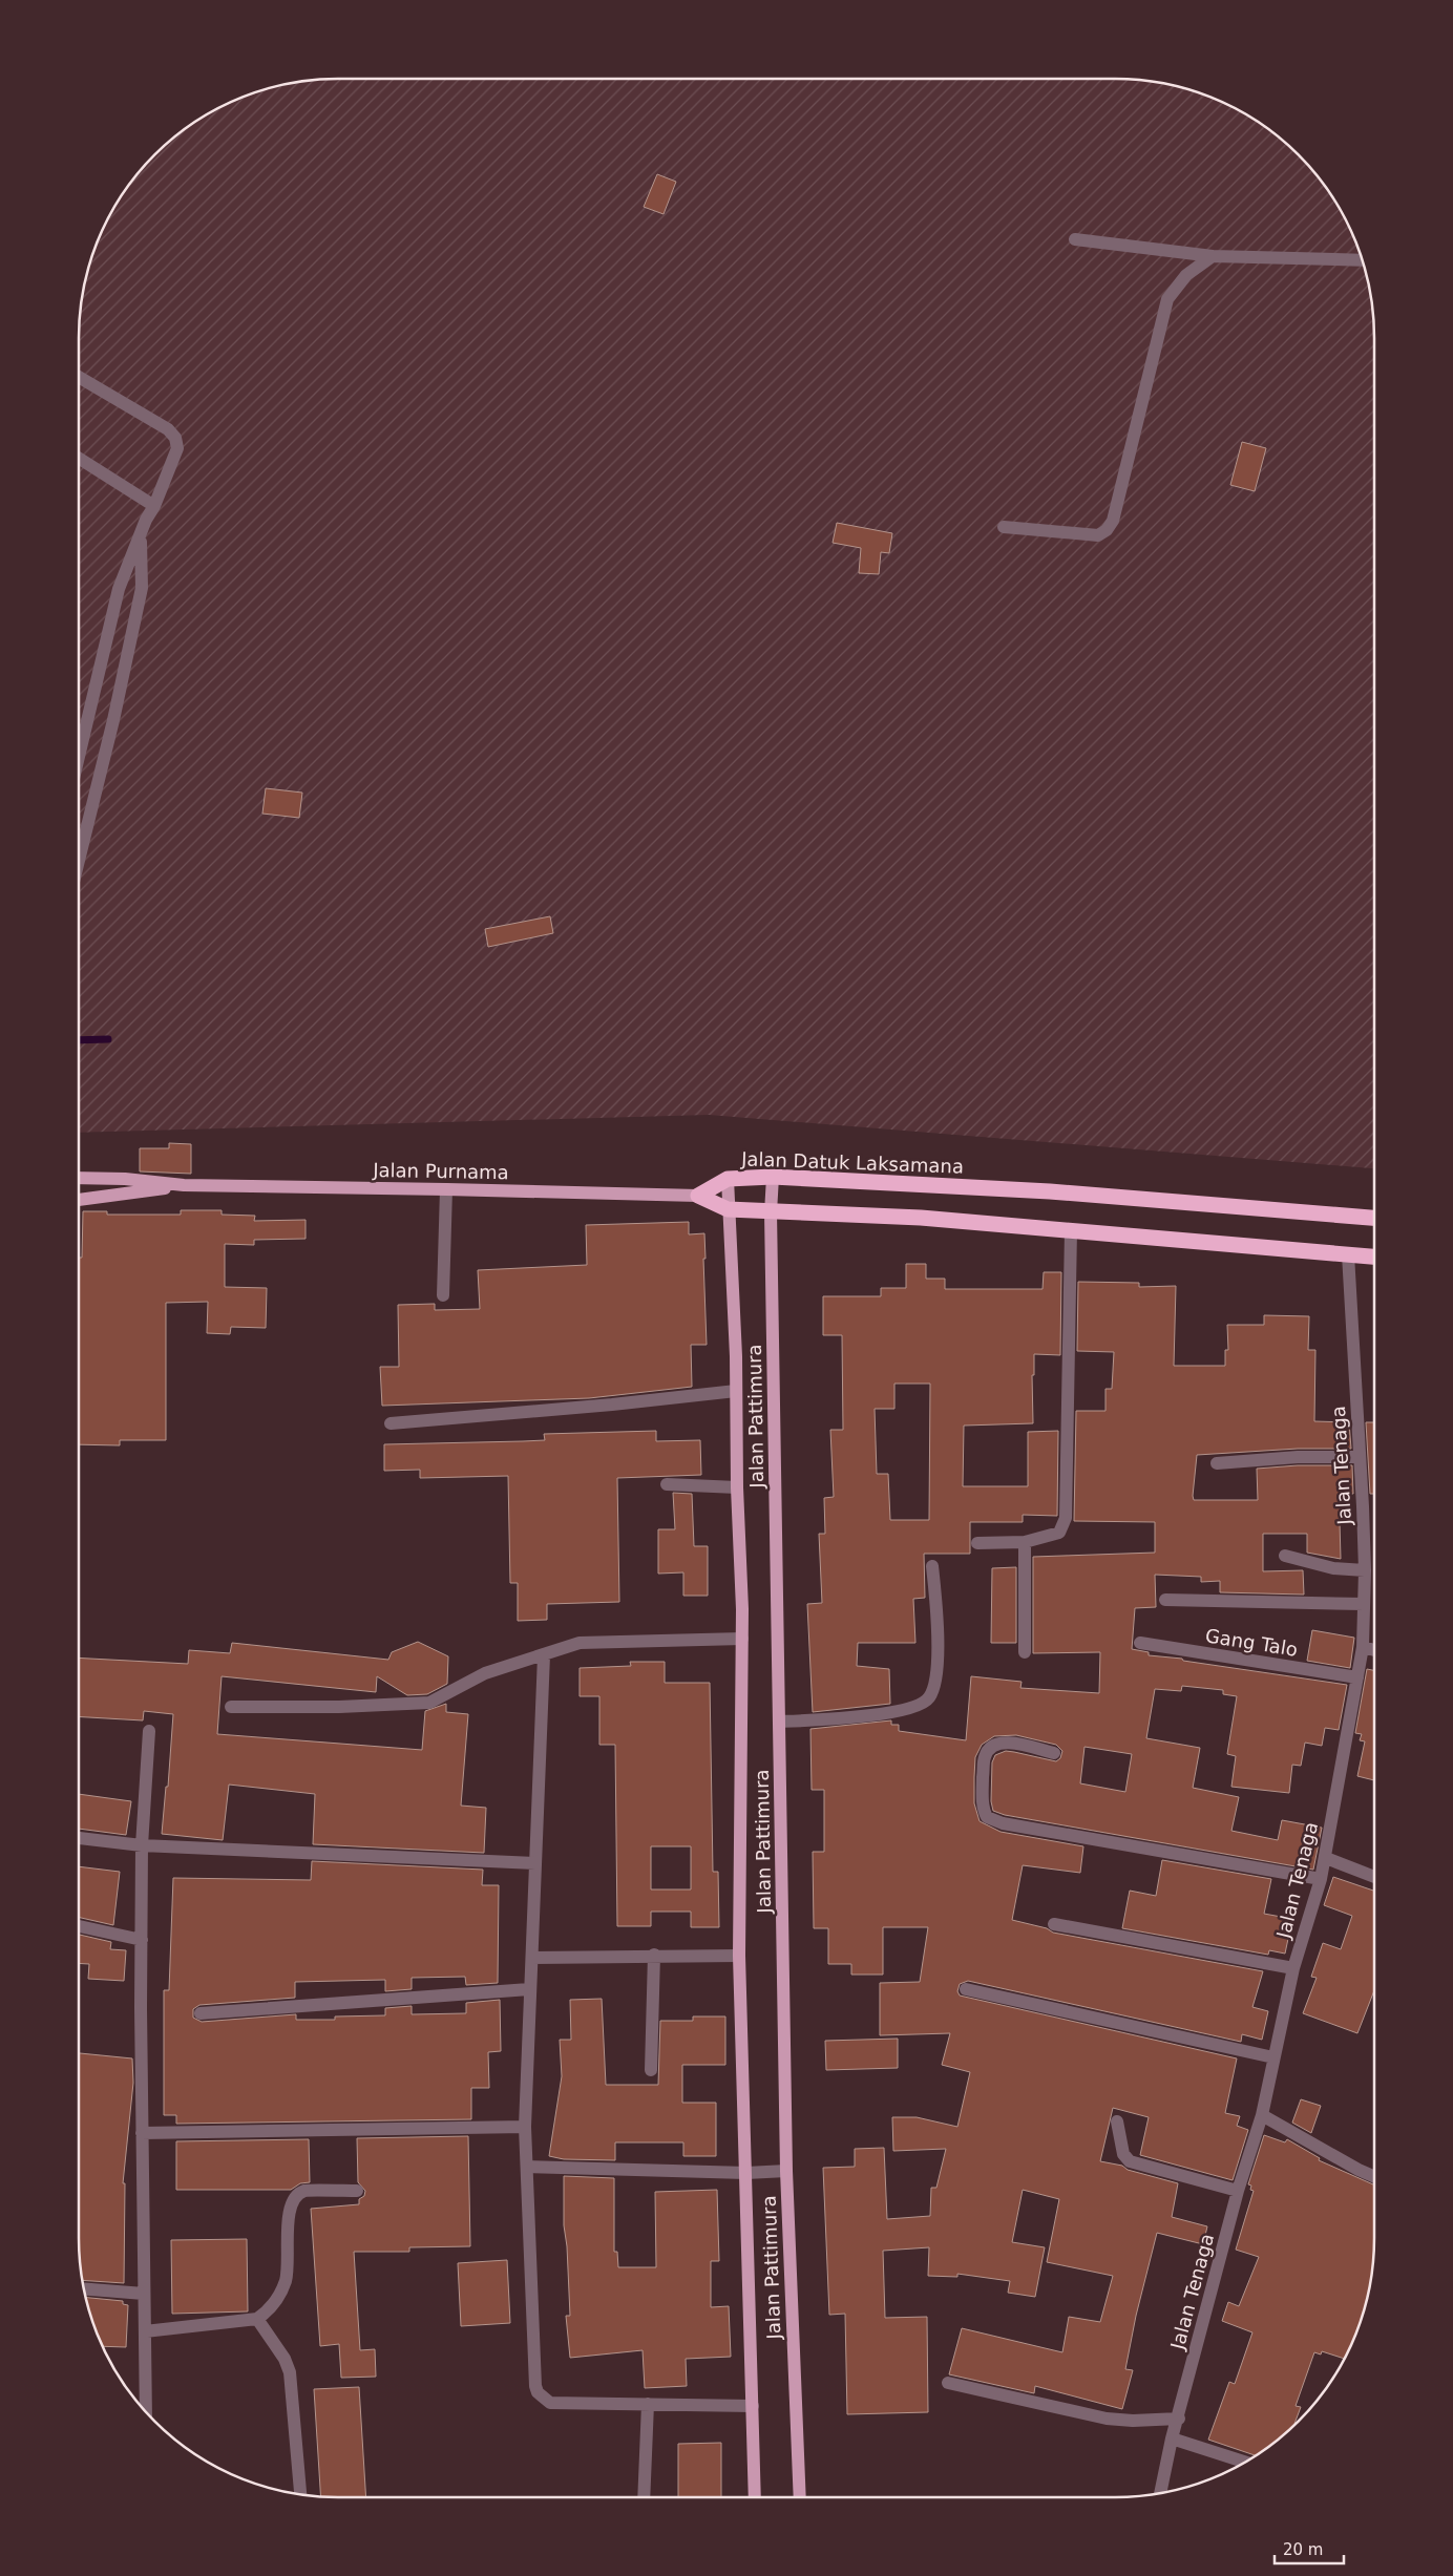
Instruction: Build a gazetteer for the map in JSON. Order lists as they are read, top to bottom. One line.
{"streets":{"highway":["Jalan Datuk Laksamana"],"main road":["Jalan Purnama","Jalan Pattimura"],"street":["Jalan Tenaga","Gang Talo"]},"crossings":[["Jalan Datuk Laksamana","Jalan Purnama"],["Jalan Datuk Laksamana","Jalan Pattimura"],["Jalan Tenaga","Gang Talo"]],"scale_bar":"20 m"}
